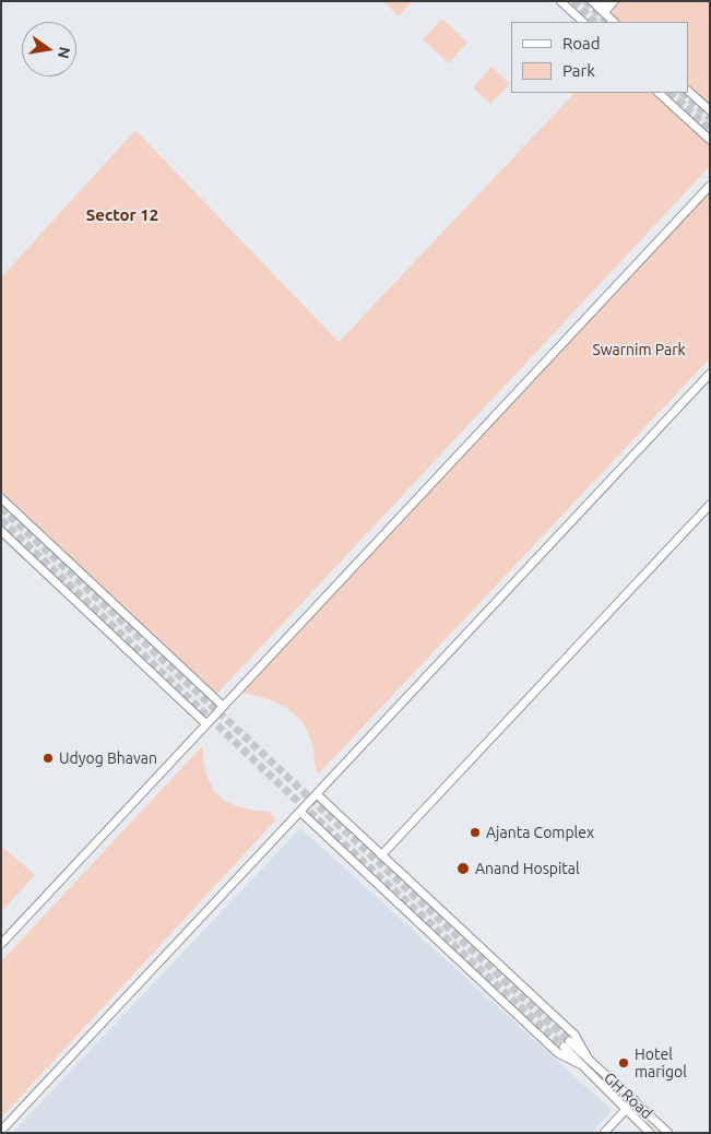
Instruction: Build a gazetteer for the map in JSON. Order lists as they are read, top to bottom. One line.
{"streets":{"street":["GH Road"]},"districts":["Sector 12"],"parks":["Swarnim Park"],"places":["Udyog Bhavan","Ajanta Complex","Anand Hospital","Hotel marigol"],"legend":["Road","Park"],"north":"right"}
